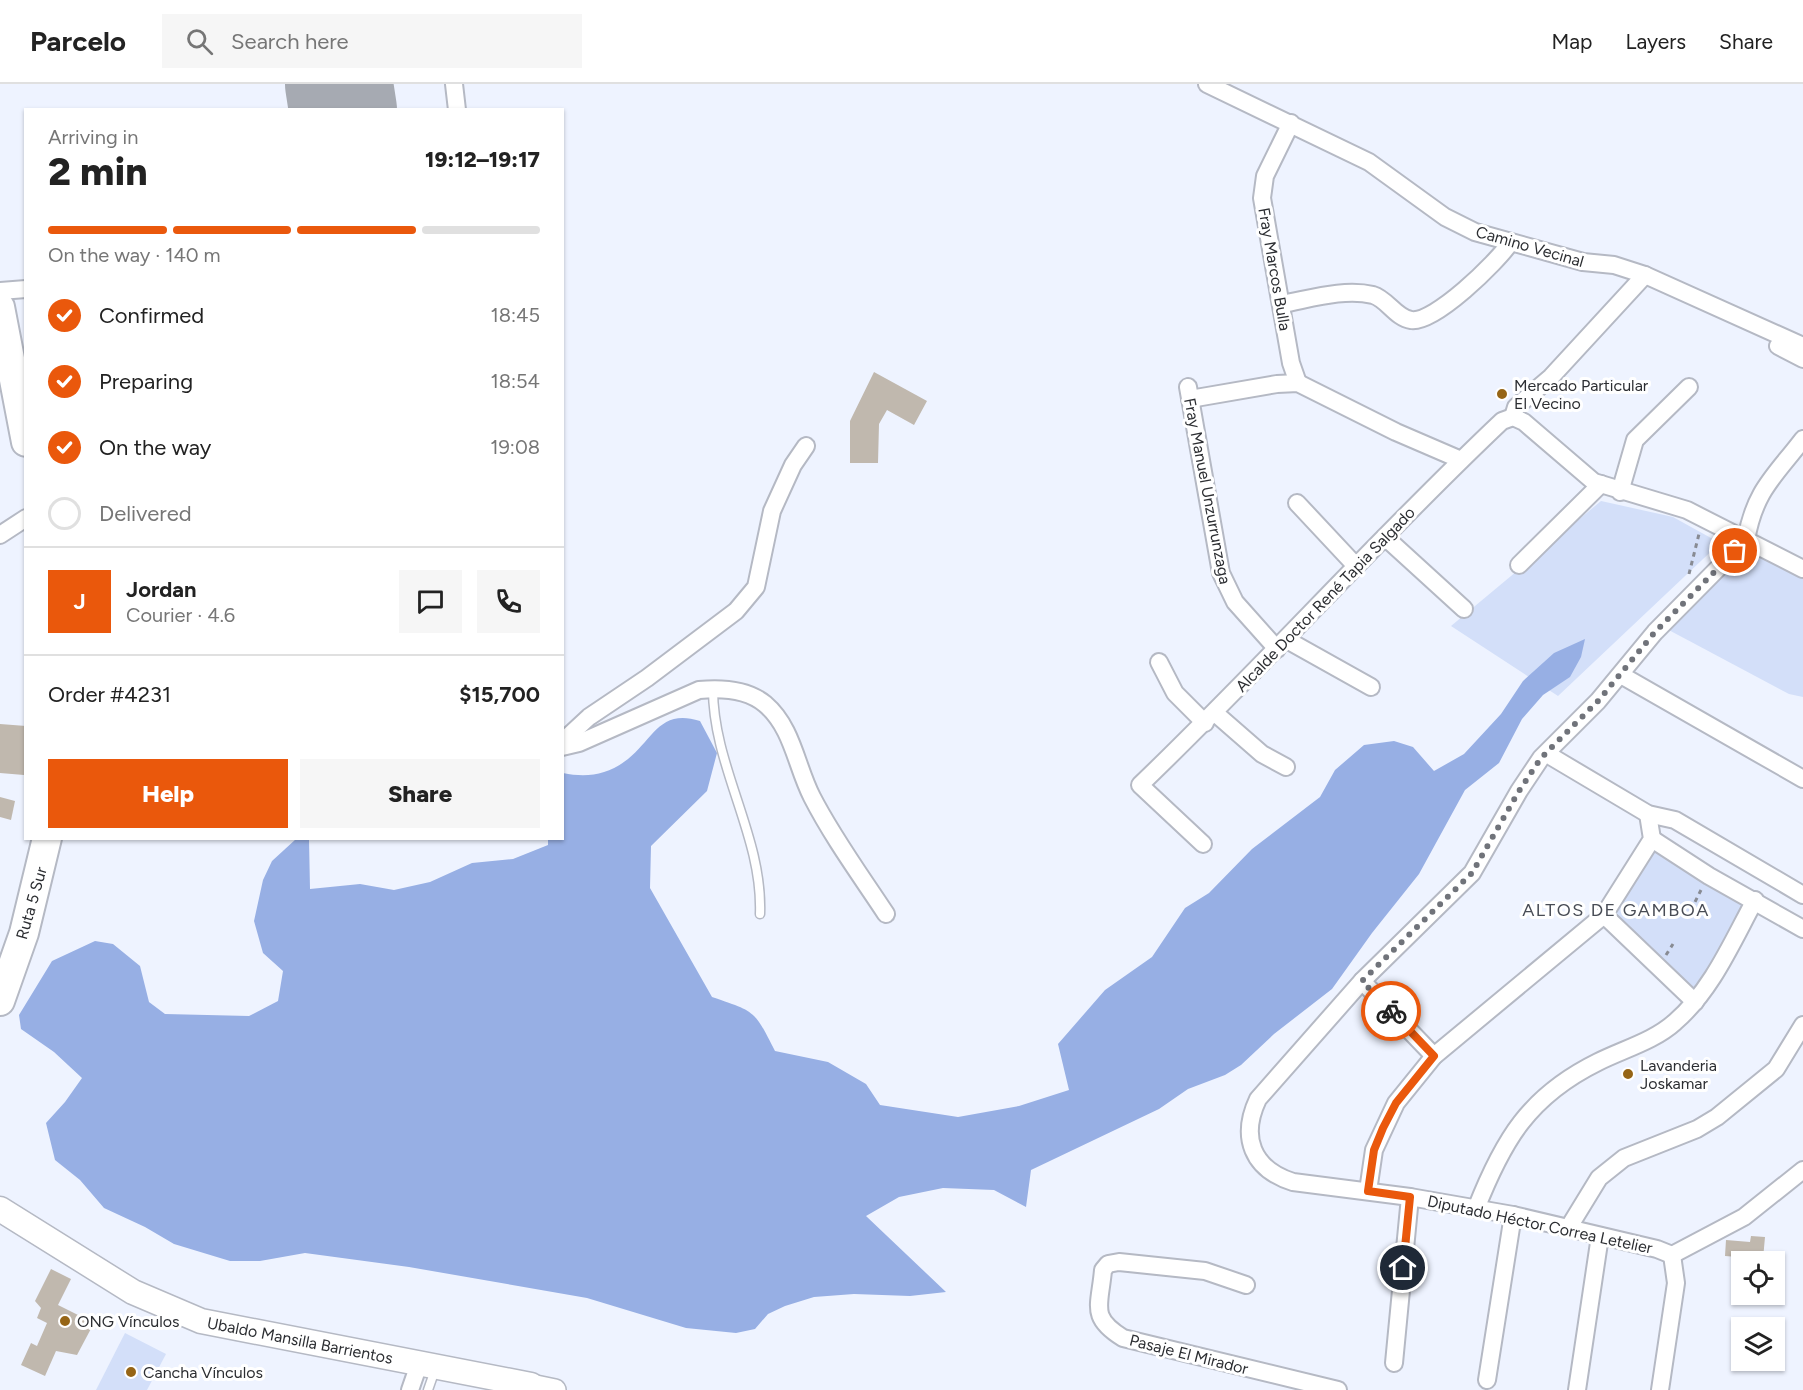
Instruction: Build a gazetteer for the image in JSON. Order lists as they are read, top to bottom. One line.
{"streets":{"highway":["Ruta 5 Sur"],"main road":["Ubaldo Mansilla Barrientos"],"street":["Camino Vecinal","Fray Marcos Bulla","Fray Manuel Unzurrunzaga","Alcalde Doctor René Tapia Salgado","Diputado Héctor Correa Letelier","Pasaje El Mirador"]},"crossings":[["Camino Vecinal","Fray Marcos Bulla"],["Camino Vecinal","Alcalde Doctor René Tapia Salgado"],["Fray Marcos Bulla","Fray Manuel Unzurrunzaga"],["Fray Manuel Unzurrunzaga","Alcalde Doctor René Tapia Salgado"]],"districts":["ALTOS DE GAMBOA"],"places":["Mercado Particular El Vecino","Lavanderia Joskamar","ONG Vínculos","Cancha Vínculos"],"page":{"header":"Parcelo","search":"Search here","nav":["Map","Layers","Share"],"heading":["2 min","Arriving in","19:12–19:17"],"panel":["Jordan","Courier · 4.6","Order #4231","$15,700"],"bar":"On the way · 140 m","list":[["Confirmed","18:45"],["Preparing","18:54"],["On the way","19:08"],"Delivered"],"round":"J","buttons":["Help","Share"]}}
